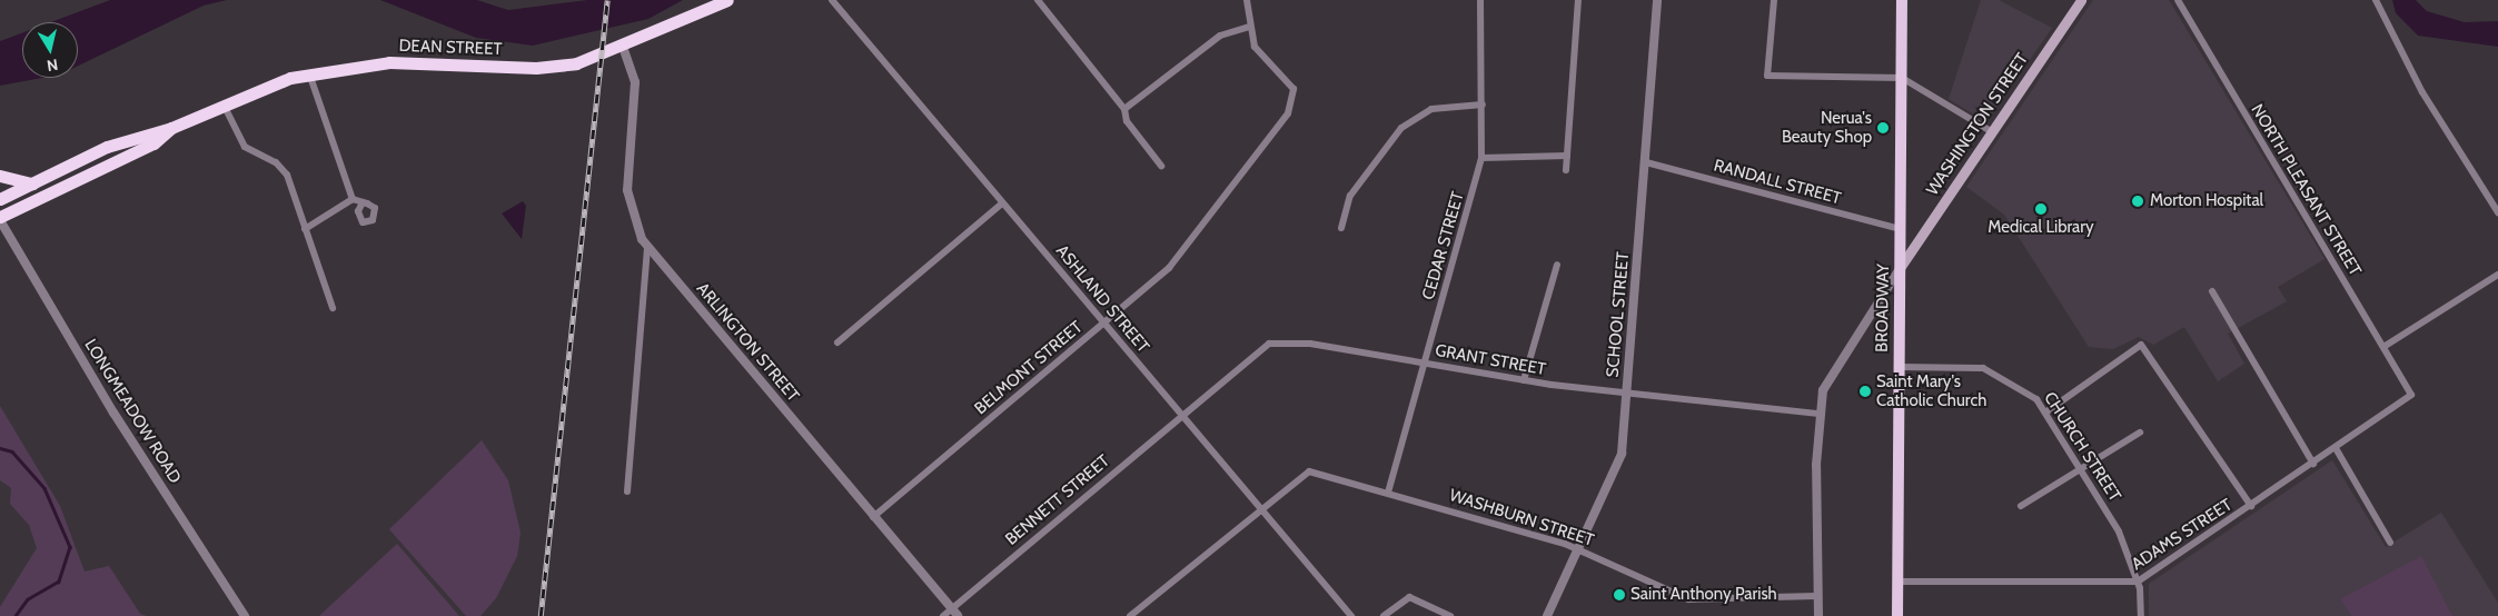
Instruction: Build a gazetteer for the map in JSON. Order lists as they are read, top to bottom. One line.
{"streets":{"highway":["DEAN STREET"],"main road":["WASHINGTON STREET","BROADWAY"],"street":["RANDALL STREET","NORTH PLEASANT STREET","CEDAR STREET","ASHLAND STREET","SCHOOL STREET","ARLINGTON STREET","GRANT STREET","BELMONT STREET","LONGMEADOW ROAD","CHURCH STREET","BENNETT STREET","WASHBURN STREET","ADAMS STREET"]},"crossings":[["DEAN STREET","ARLINGTON STREET"],["DEAN STREET","LONGMEADOW ROAD"],["WASHINGTON STREET","BROADWAY"],["RANDALL STREET","BROADWAY"],["RANDALL STREET","SCHOOL STREET"],["NORTH PLEASANT STREET","ADAMS STREET"],["CEDAR STREET","GRANT STREET"],["CEDAR STREET","WASHBURN STREET"],["ASHLAND STREET","GRANT STREET"],["ASHLAND STREET","BELMONT STREET"],["ASHLAND STREET","BENNETT STREET"],["ASHLAND STREET","WASHBURN STREET"],["BROADWAY","CHURCH STREET"],["BROADWAY","ADAMS STREET"],["SCHOOL STREET","GRANT STREET"],["SCHOOL STREET","WASHBURN STREET"],["ARLINGTON STREET","BELMONT STREET"],["ARLINGTON STREET","BENNETT STREET"],["GRANT STREET","BENNETT STREET"],["CHURCH STREET","ADAMS STREET"]],"places":["Nerua's Beauty Shop","Morton Hospital","Medical Library","Saint Mary's Catholic Church","Saint Anthony Parish"],"north":"bottom"}
